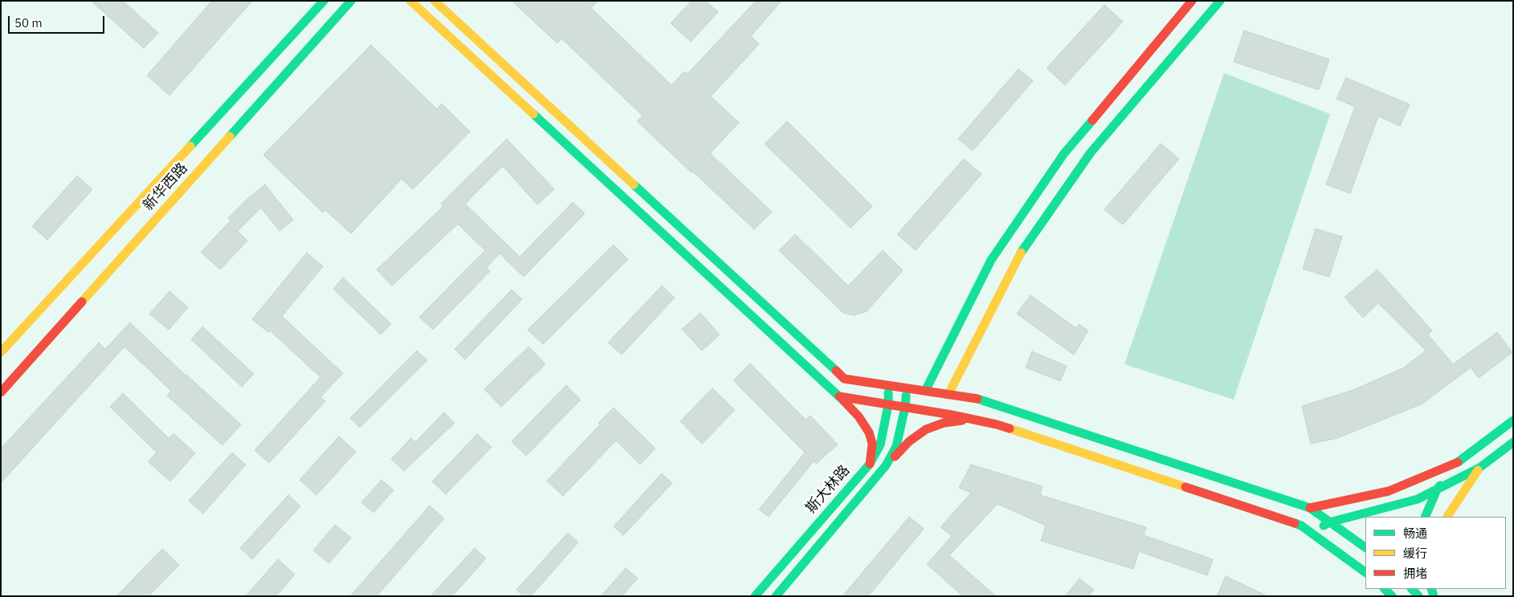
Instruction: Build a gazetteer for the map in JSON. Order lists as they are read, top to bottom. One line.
{"streets":{"main road":["新华西路","斯大林路"]},"legend":["畅通","缓行","拥堵"],"scale_bar":"50 m"}
